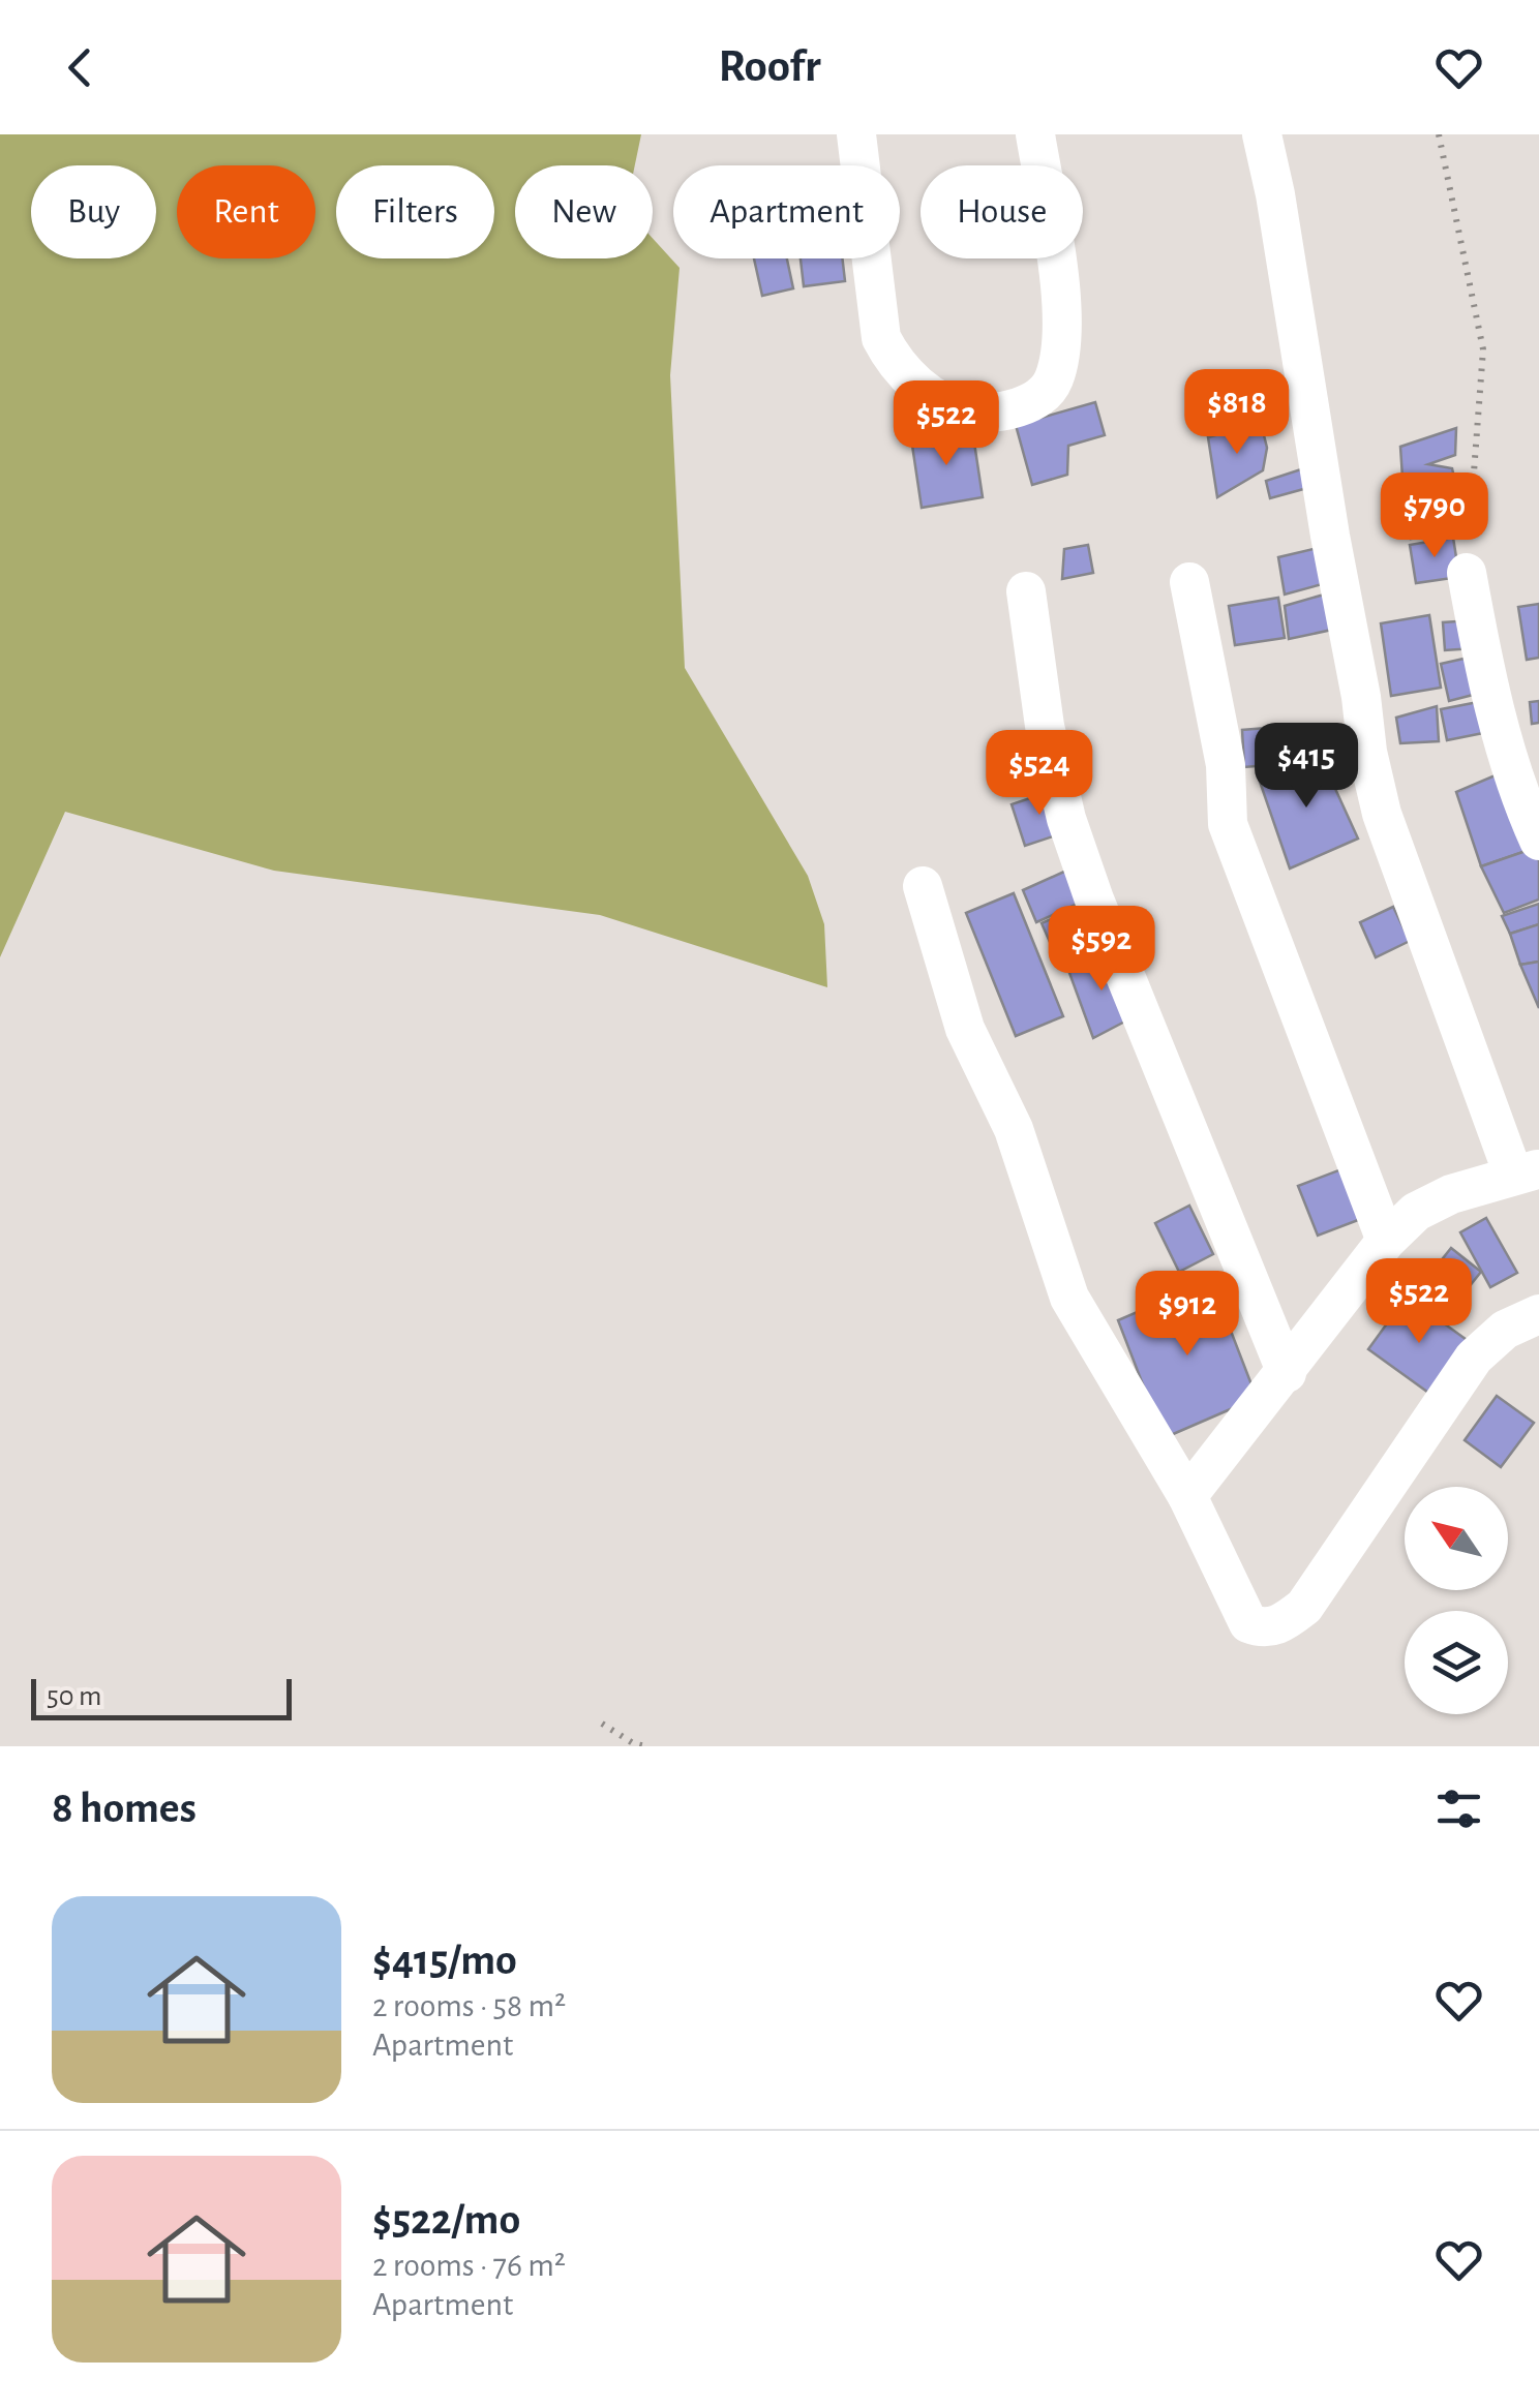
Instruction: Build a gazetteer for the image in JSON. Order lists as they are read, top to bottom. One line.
{"scale_bar":"50 m","north":"top left","page":{"header":"Roofr","chip":["Buy","Rent","Filters","New","Apartment","House"],"price":["$818","$522","$790","$415","$524","$592","$522","$912"],"scale":"50 m","heading":"8 homes","list":[{"name":"$415/mo","note":"2 rooms · 58 m² · Apartment"},{"name":"$522/mo","note":"2 rooms · 76 m² · Apartment"}]}}
